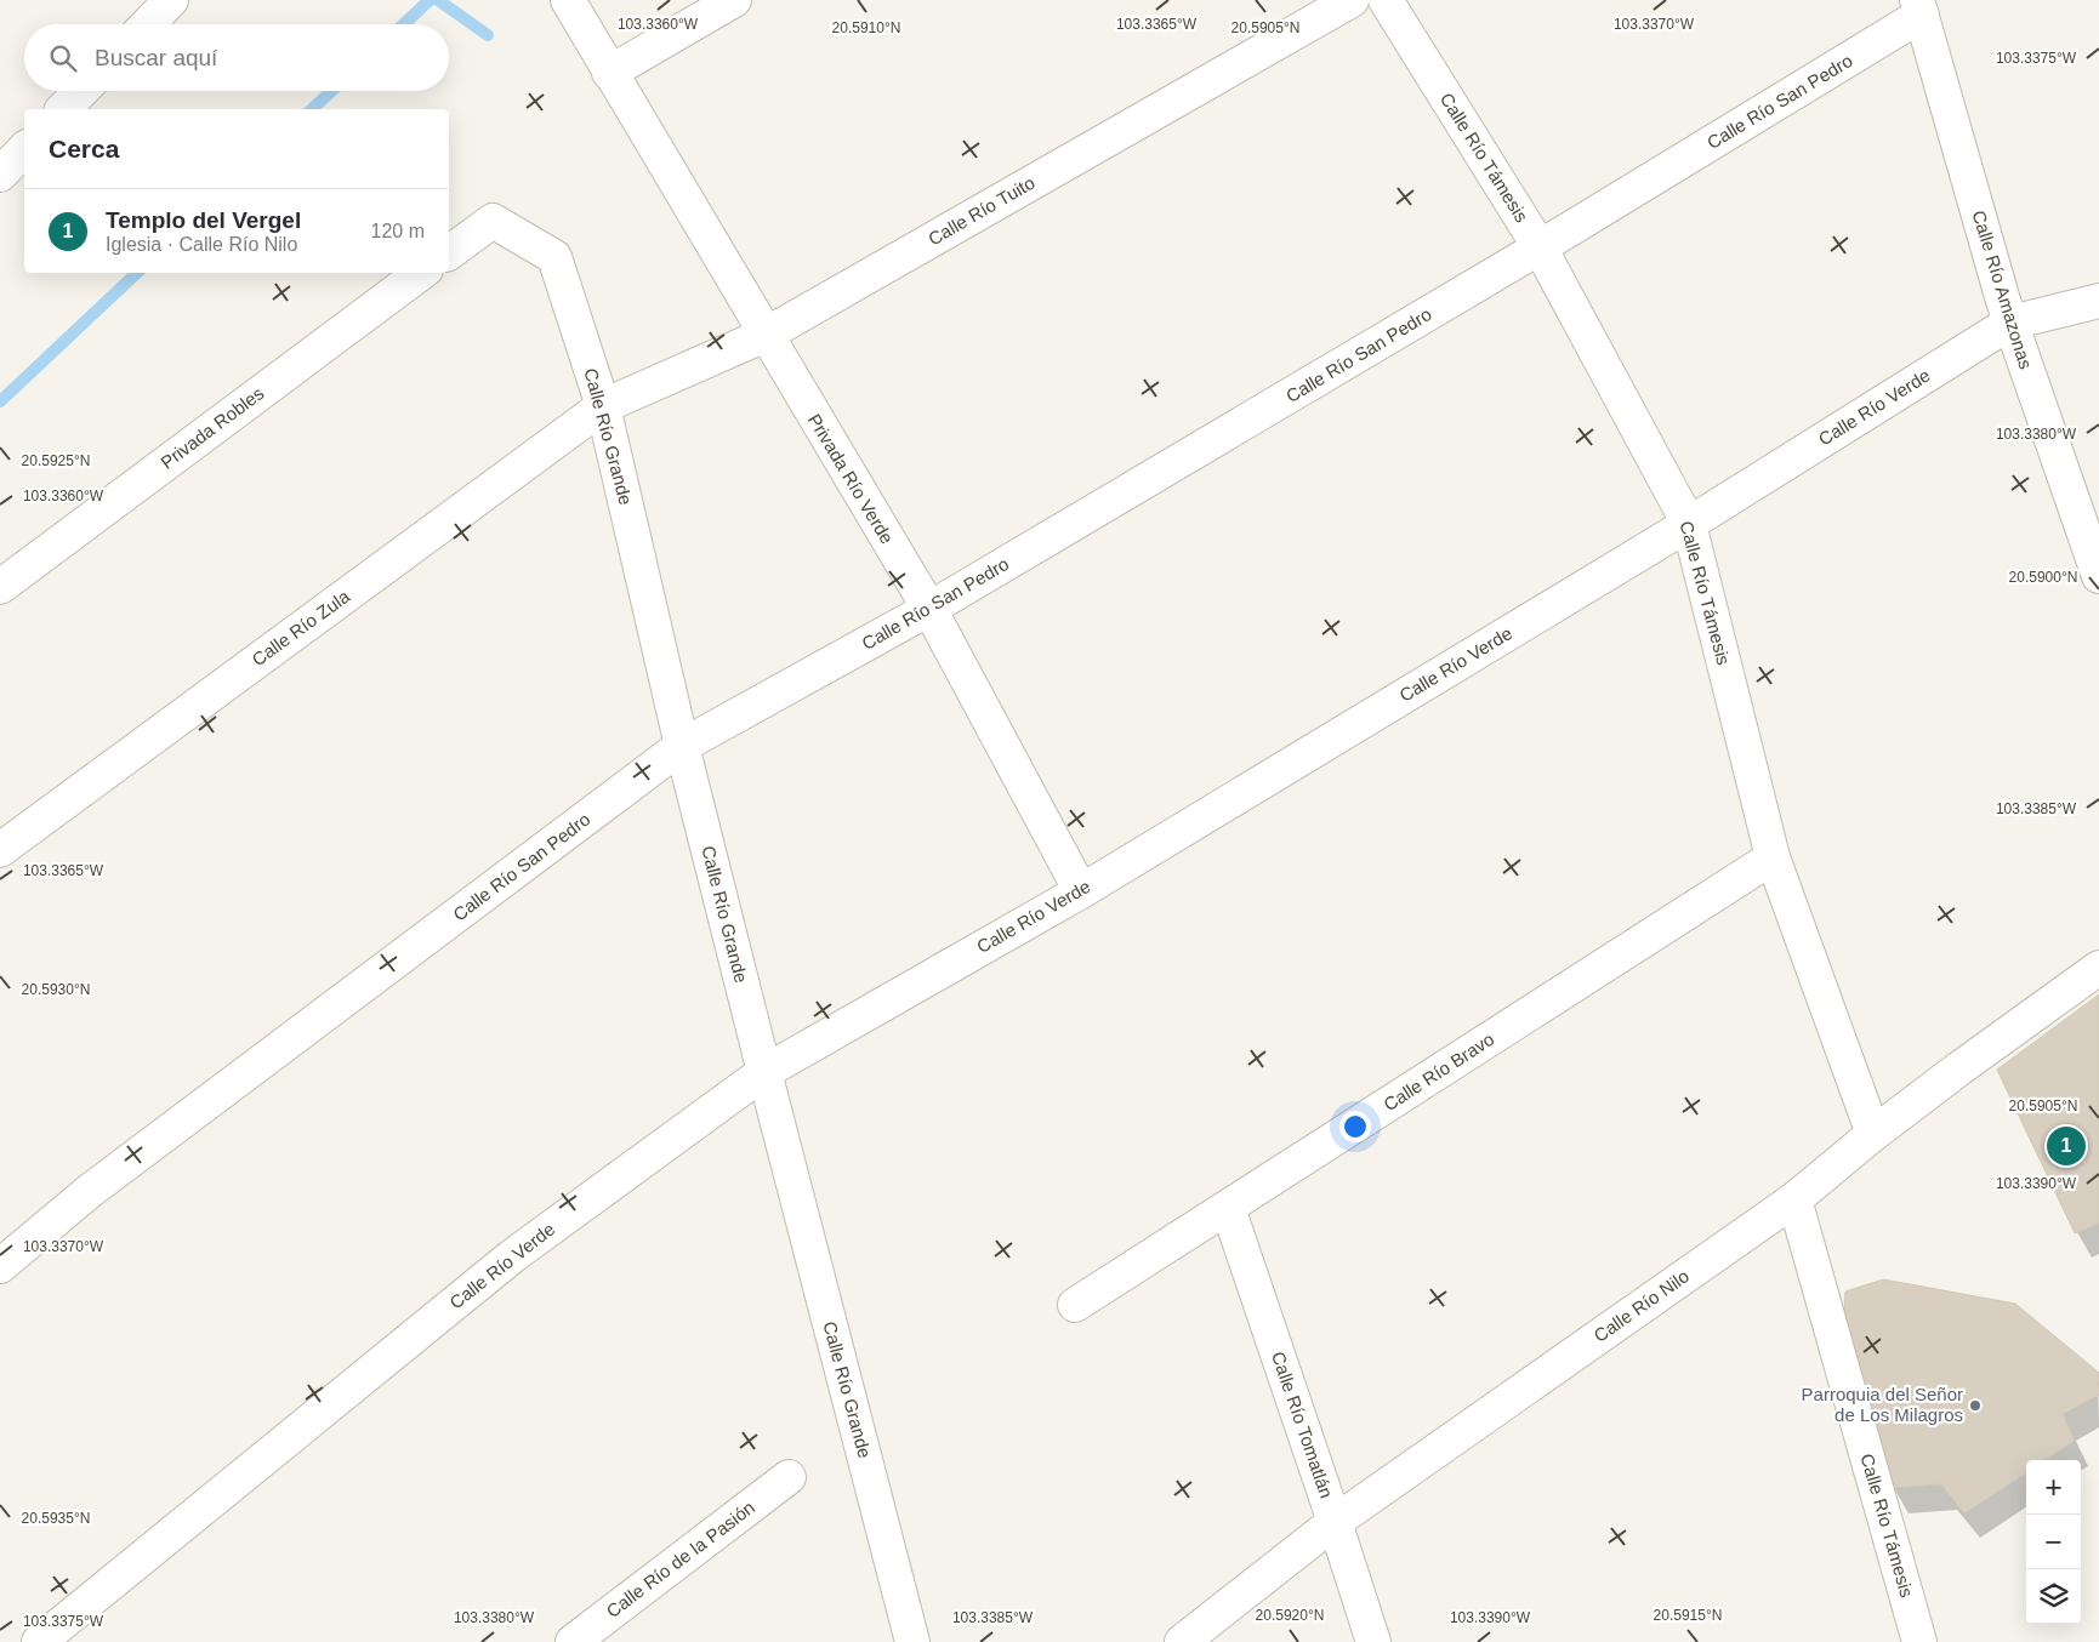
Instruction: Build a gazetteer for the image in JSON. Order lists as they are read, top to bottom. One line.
{"streets":{"street":["Calle Río San Pedro","Calle Río Támesis","Calle Río Tuito","Calle Río Amazonas","Calle Río Verde","Privada Robles","Calle Río Grande","Privada Río Verde","Calle Río Zula","Calle Río Bravo","Calle Río Nilo","Calle Río Tomatlán","Calle Río de la Pasión"]},"crossings":[["Calle Río San Pedro","Calle Río Támesis"],["Calle Río San Pedro","Calle Río Amazonas"],["Calle Río San Pedro","Calle Río Grande"],["Calle Río San Pedro","Privada Río Verde"],["Calle Río Támesis","Calle Río Verde"],["Calle Río Támesis","Calle Río Bravo"],["Calle Río Támesis","Calle Río Nilo"],["Calle Río Tuito","Calle Río Grande"],["Calle Río Tuito","Privada Río Verde"],["Calle Río Tuito","Calle Río Zula"],["Calle Río Amazonas","Calle Río Verde"],["Calle Río Verde","Calle Río Grande"],["Calle Río Verde","Privada Río Verde"],["Calle Río Grande","Calle Río Zula"],["Calle Río Bravo","Calle Río Tomatlán"],["Calle Río Nilo","Calle Río Tomatlán"]],"places":["Parroquia del Señor de Los Milagros"],"page":{"search":"Buscar aquí","heading":"Cerca","list":[{"mark":"1","name":"Templo del Vergel","note":"Iglesia · Calle Río Nilo","value":"120 m"}],"pins":"1","map_buttons":["+","−"]},"coordinates":["103.3370°W","103.3360°W","103.3365°W","20.5910°N","20.5905°N","103.3375°W","103.3380°W","20.5925°N","20.5900°N","103.3385°W","20.5930°N","103.3390°W","20.5935°N","20.5920°N","20.5915°N"]}
